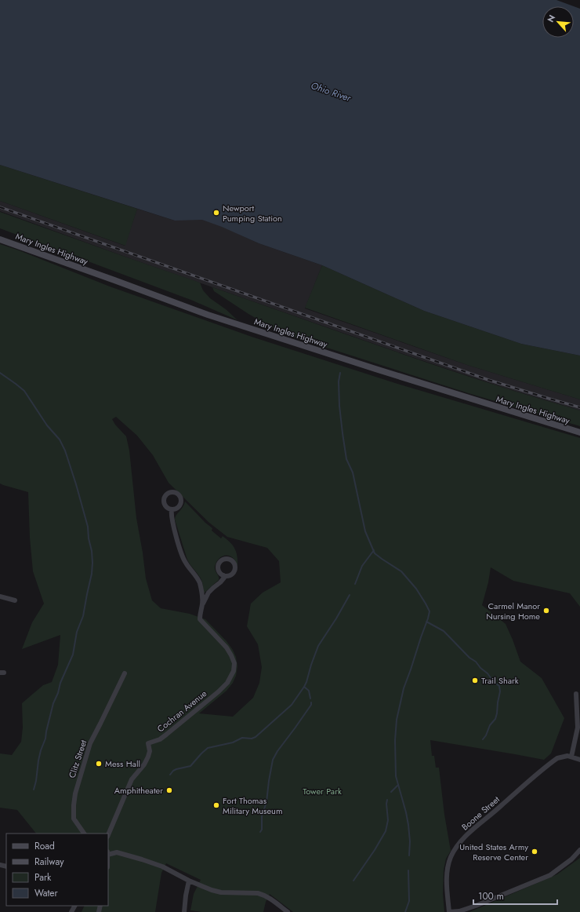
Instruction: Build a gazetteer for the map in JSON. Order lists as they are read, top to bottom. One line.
{"streets":{"street":["Mary Ingles Highway","Cochran Avenue","Clitz Street","Boone Street"]},"water":["Ohio River"],"parks":["Tower Park"],"places":["Newport Pumping Station","Carmel Manor Nursing Home","Trail Shark","Mess Hall","Amphitheater","Fort Thomas Military Museum","United States Army Reserve Center"],"legend":["Road","Railway","Park","Water"],"scale_bar":"100 m","north":"top left"}
